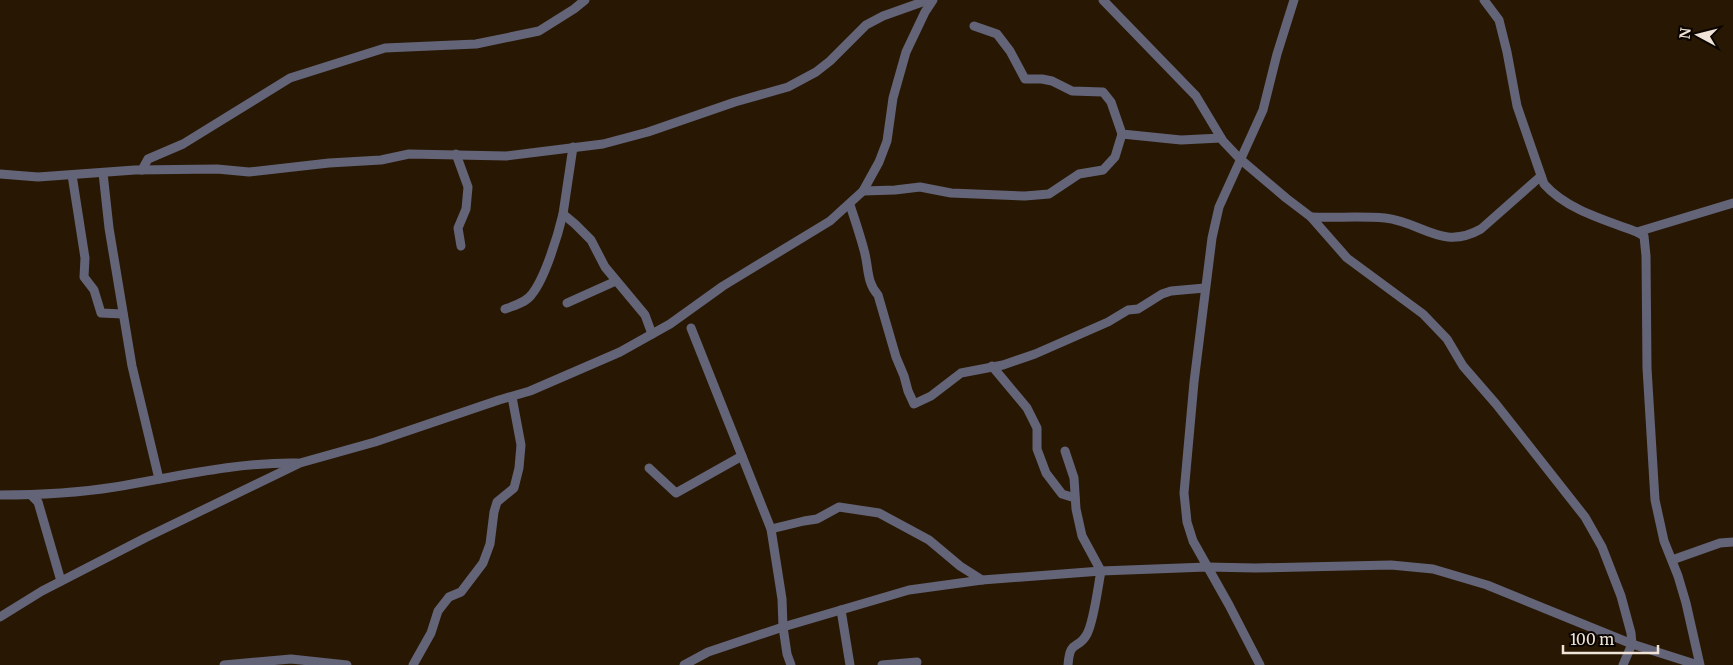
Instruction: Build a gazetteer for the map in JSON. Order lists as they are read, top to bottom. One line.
{"scale_bar":"100 m","north":"left"}
